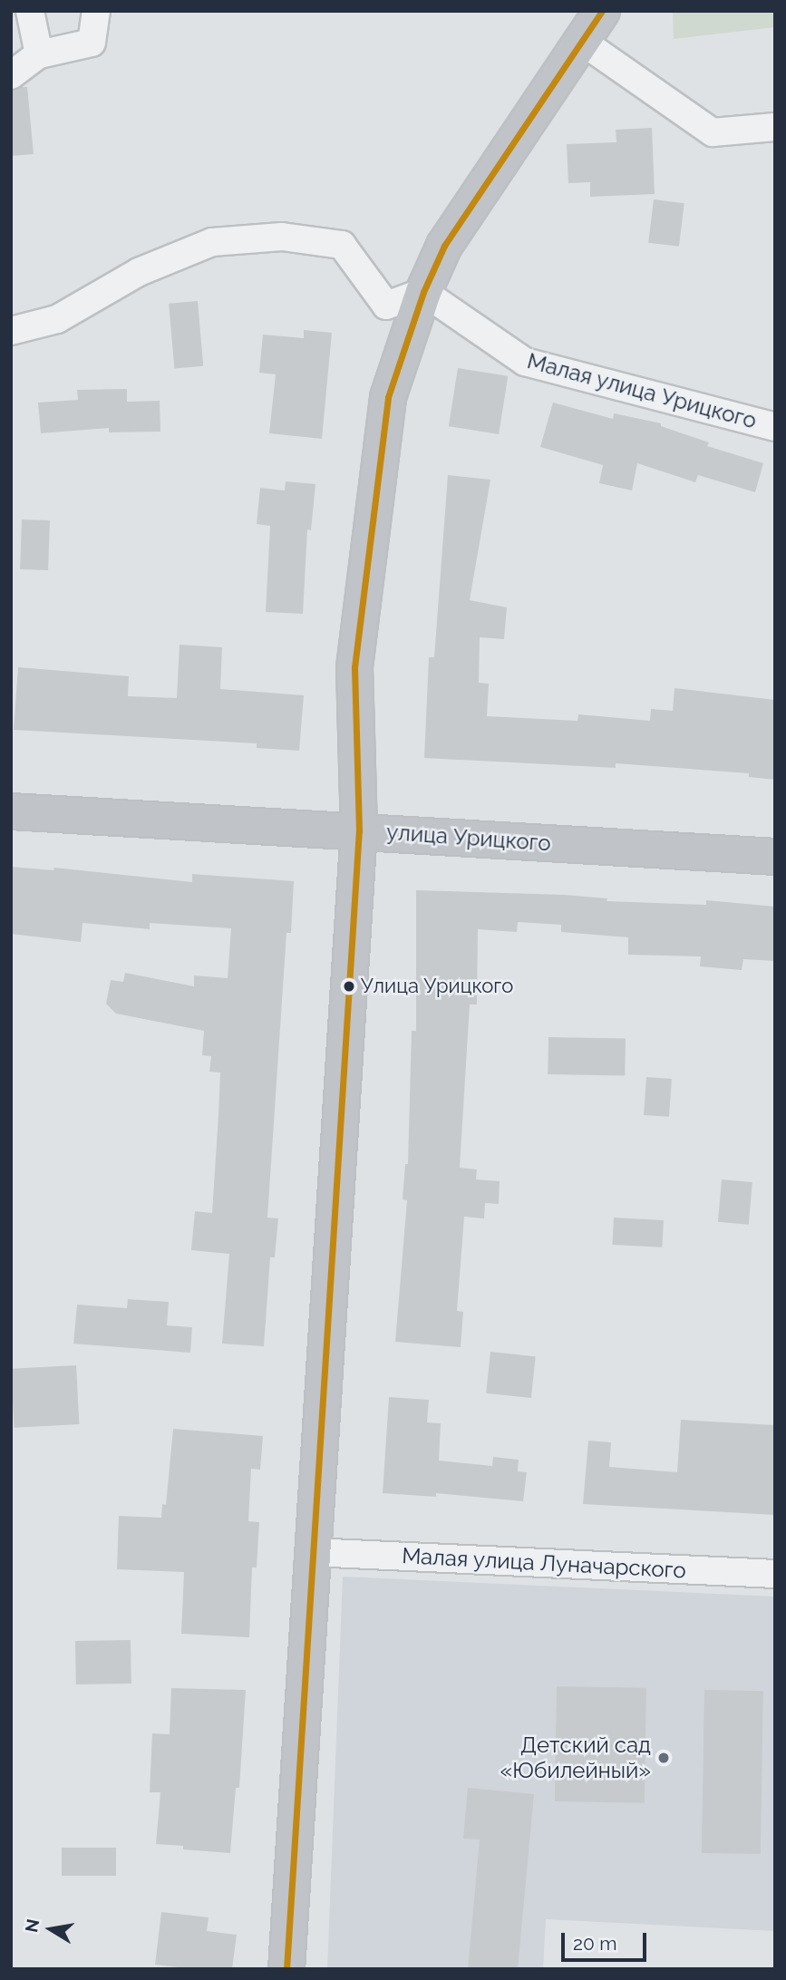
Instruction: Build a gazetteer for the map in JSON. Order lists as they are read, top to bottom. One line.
{"streets":{"street":["Малая улица Урицкого","улица Урицкого","Малая улица Луначарского"]},"places":["Улица Урицкого","Детский сад «Юбилейный»"],"scale_bar":"20 m","north":"left"}
